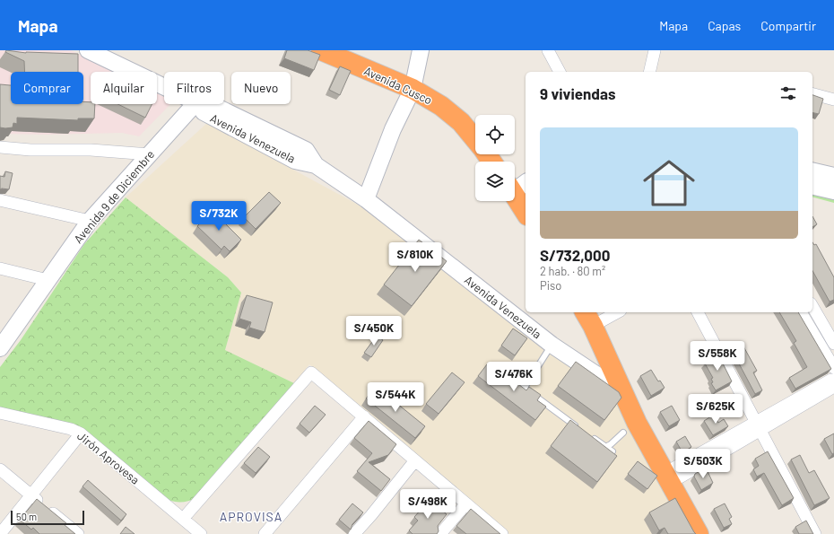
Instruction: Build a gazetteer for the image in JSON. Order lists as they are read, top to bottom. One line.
{"streets":{"highway":["Avenida Cusco"],"street":["Avenida Venezuela","Avenida 9 de Diciembre","Jirón Aprovesa"]},"districts":["APROVISA"],"scale_bar":"50 m","page":{"header":"Mapa","nav":["Mapa","Capas","Compartir"],"chip":["Comprar","Alquilar","Filtros","Nuevo"],"heading":"9 viviendas","list":[{"name":"S/732,000","note":"2 hab. · 80 m² · Piso"}],"price":["S/732K","S/810K","S/450K","S/558K","S/476K","S/544K","S/625K","S/503K","S/498K"],"scale":"50 m"}}
